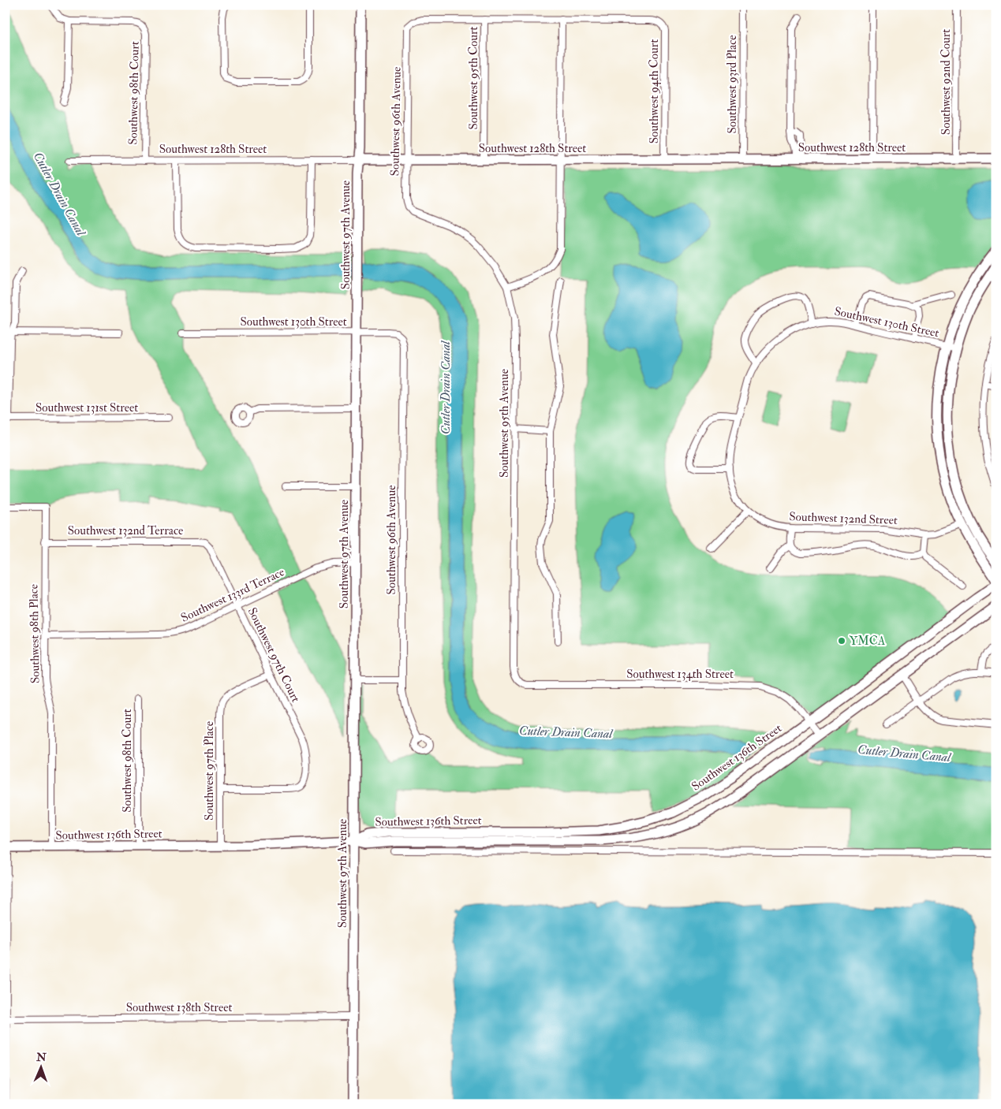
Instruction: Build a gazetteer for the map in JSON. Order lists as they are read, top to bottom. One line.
{"streets":{"street":["Southwest 95th Court","Southwest 92nd Court","Southwest 93rd Place","Southwest 94th Court","Southwest 98th Court","Southwest 96th Avenue","Southwest 128th Street","Southwest 97th Avenue","Southwest 130th Street","Southwest 131st Street","Southwest 95th Avenue","Southwest 132nd Street","Southwest 132nd Terrace","Southwest 133rd Terrace","Southwest 98th Place","Southwest 97th Court","Southwest 134th Street","Southwest 136th Street","Southwest 97th Place","Southwest 138th Street"]},"crossings":[["Southwest 95th Court","Southwest 96th Avenue"],["Southwest 95th Court","Southwest 128th Street"],["Southwest 92nd Court","Southwest 128th Street"],["Southwest 93rd Place","Southwest 128th Street"],["Southwest 94th Court","Southwest 128th Street"],["Southwest 98th Court","Southwest 128th Street"],["Southwest 98th Court","Southwest 136th Street"],["Southwest 96th Avenue","Southwest 128th Street"],["Southwest 96th Avenue","Southwest 130th Street"],["Southwest 96th Avenue","Southwest 95th Avenue"],["Southwest 128th Street","Southwest 97th Avenue"],["Southwest 97th Avenue","Southwest 130th Street"],["Southwest 97th Avenue","Southwest 133rd Terrace"],["Southwest 97th Avenue","Southwest 136th Street"],["Southwest 97th Avenue","Southwest 138th Street"],["Southwest 130th Street","Southwest 132nd Street"],["Southwest 95th Avenue","Southwest 134th Street"],["Southwest 132nd Terrace","Southwest 98th Place"],["Southwest 132nd Terrace","Southwest 97th Court"],["Southwest 133rd Terrace","Southwest 98th Place"],["Southwest 133rd Terrace","Southwest 97th Court"],["Southwest 98th Place","Southwest 136th Street"],["Southwest 97th Court","Southwest 97th Place"],["Southwest 134th Street","Southwest 136th Street"],["Southwest 136th Street","Southwest 97th Place"]],"water":["Cutler Drain Canal"],"places":["YMCA"],"north":"top"}
